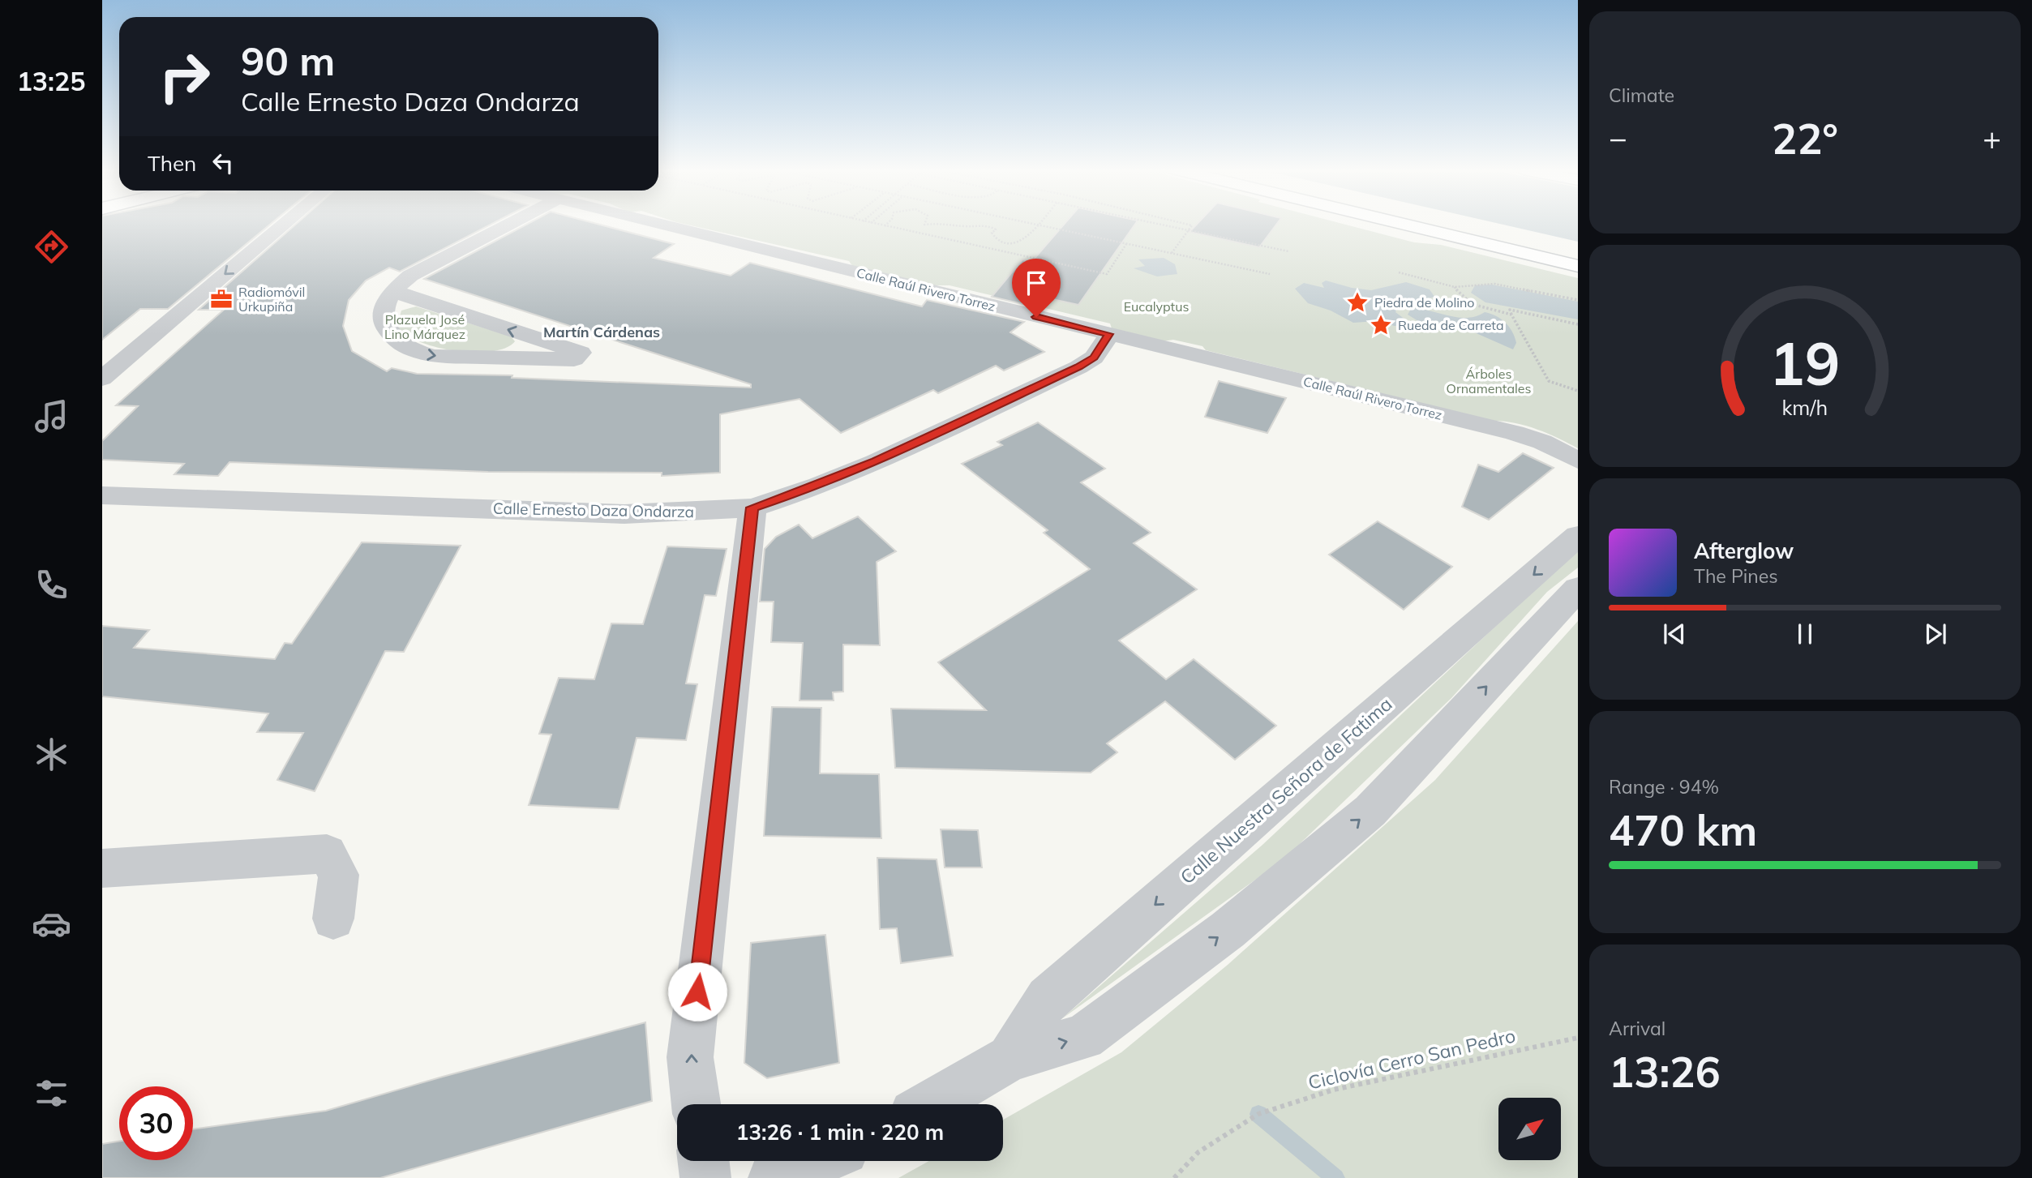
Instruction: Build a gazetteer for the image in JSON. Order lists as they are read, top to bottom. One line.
{"streets":{"street":["Calle Raúl Rivero Torrez","Calle Ernesto Daza Ondarza","Calle Nuestra Señora de Fatima"],"path":["Ciclovía Cerro San Pedro"]},"crossings":[["Calle Raúl Rivero Torrez","Calle Ernesto Daza Ondarza"]],"districts":["Martín Cárdenas"],"parks":["Eucalyptus","Plazuela José Lino Márquez","Árboles Ornamentales"],"places":{"office":["Radiomóvil Urkupiña"],"place":["Piedra de Molino","Rueda de Carreta"]},"north":"top right","page":{"tabs":"13:25","tile":["Climate",["Range · 94%","470 km"],["Arrival","13:26"]],"turn":["90 m","Calle Ernesto Daza Ondarza"],"heat":["−","22°","+"],"then":"Then","song":["Afterglow","The Pines"],"limit":"30","trip":"13:26 · 1 min · 220 m","gauge":["19","km/h"]}}
